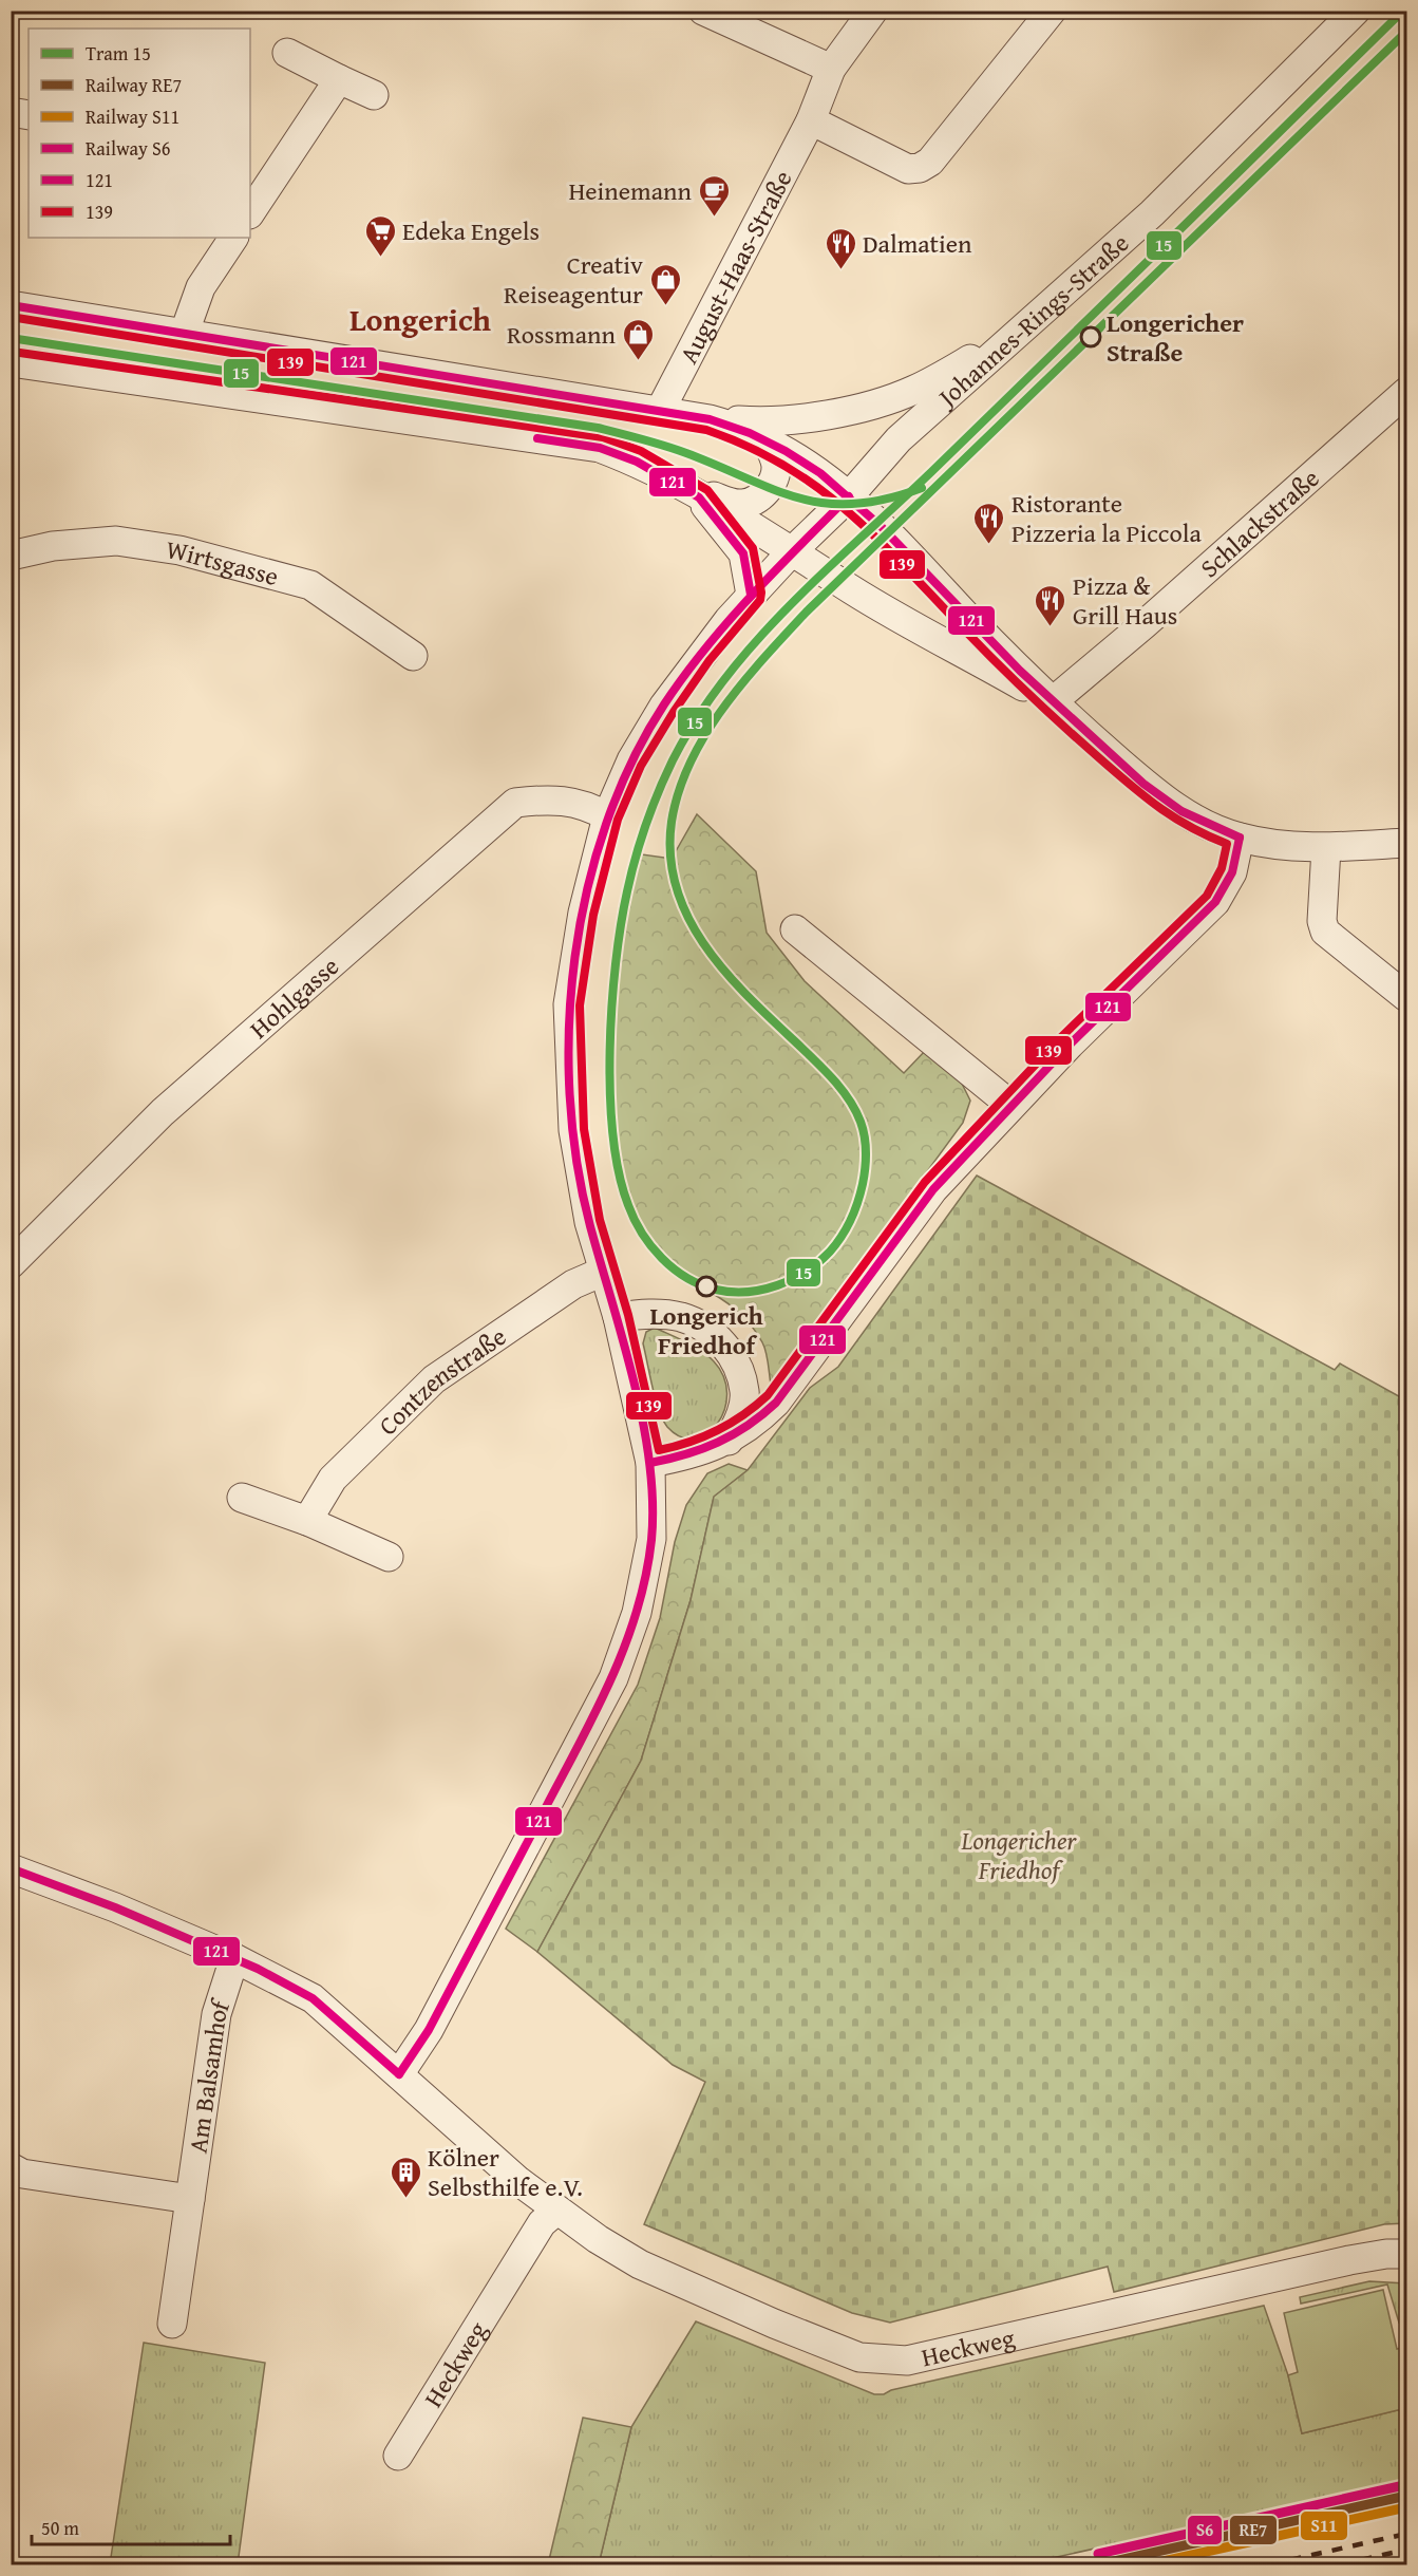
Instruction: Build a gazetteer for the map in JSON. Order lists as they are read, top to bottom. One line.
{"streets":{"street":["August-Haas-Straße","Johannes-Rings-Straße","Schlackstraße","Wirtsgasse","Hohlgasse","Contzenstraße","Am Balsamhof","Heckweg"]},"crossings":[["Am Balsamhof","Heckweg"]],"districts":["Longerich"],"parks":["Longericher Friedhof"],"places":{"cafe":["Heinemann"],"supermarket":["Edeka Engels"],"restaurant":["Dalmatien","Ristorante Pizzeria la Piccola","Pizza & Grill Haus"],"shop":["Creativ Reiseagentur","Rossmann"],"other":["Longericher Straße","Longerich Friedhof"],"building":["Kölner Selbsthilfe e.V."]},"lines":["tram line 15","transit line 121","transit line 139","rail line S6","rail line RE7","rail line S11"],"legend":["Tram 15","Railway RE7","Railway S11","Railway S6","121","139"],"scale_bar":"50 m"}
